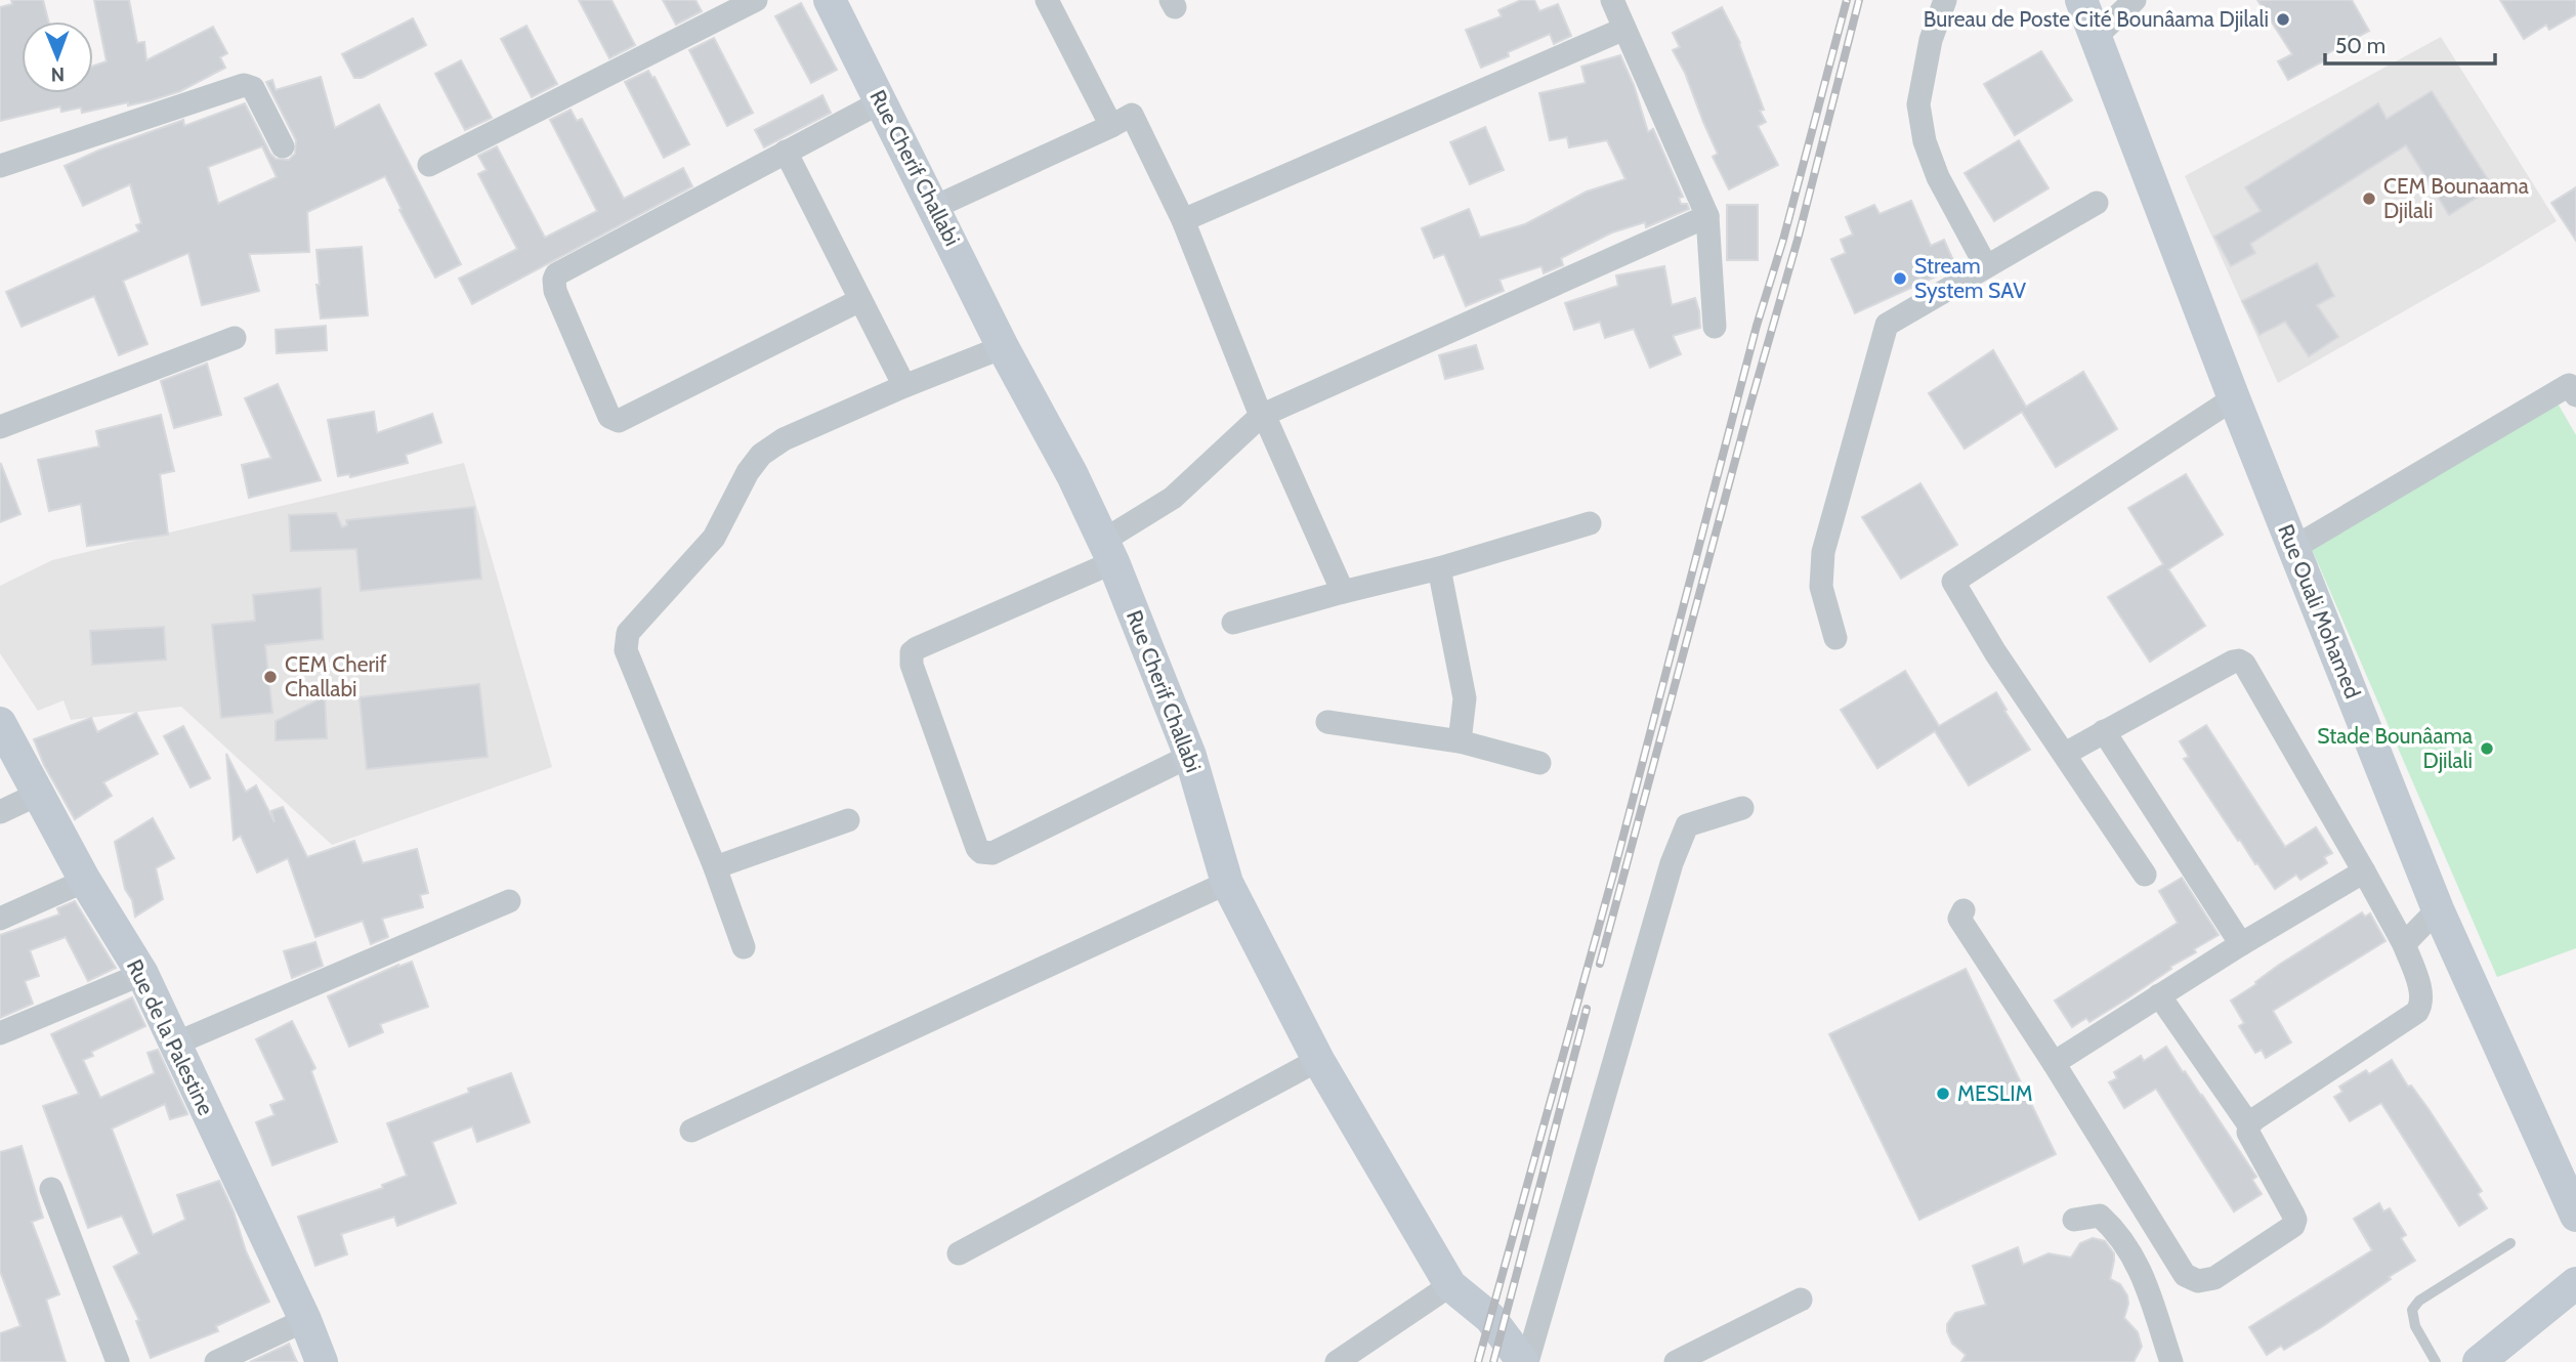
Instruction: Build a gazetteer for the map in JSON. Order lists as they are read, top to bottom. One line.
{"streets":{"street":["Rue Cherif Challabi","Rue Ouali Mohamed","Rue de la Palestine"]},"places":["Bureau de Poste Cité Bounâama Djilali","CEM Bounaama Djilali","Stream System SAV","CEM Cherif Challabi","Stade Bounâama Djilali","MESLIM"],"scale_bar":"50 m","north":"bottom"}
